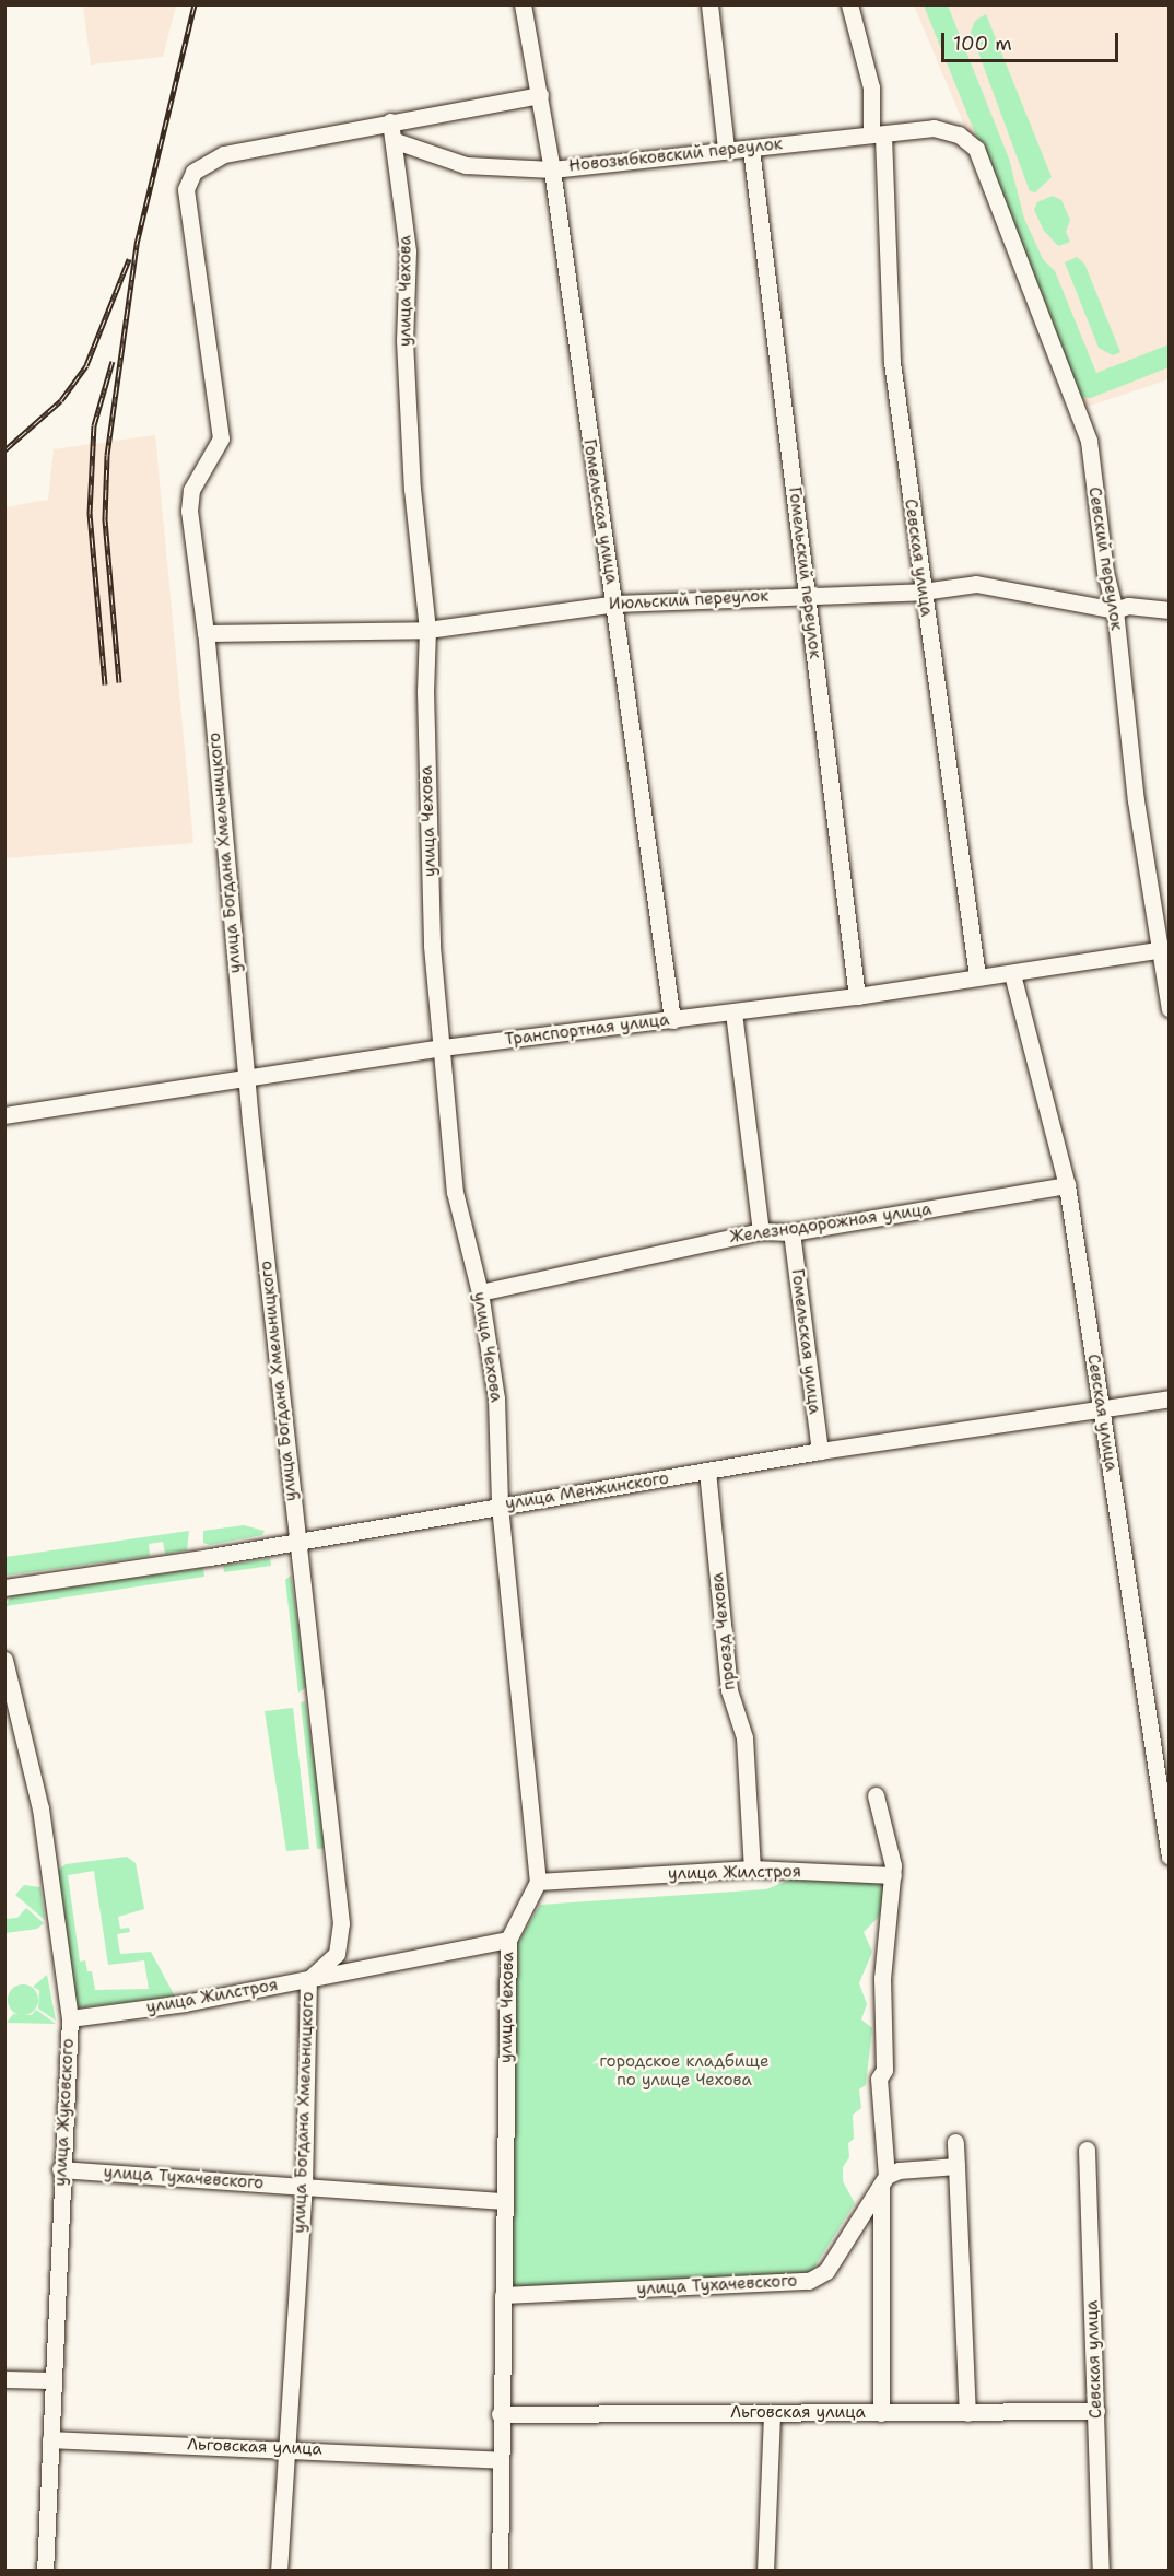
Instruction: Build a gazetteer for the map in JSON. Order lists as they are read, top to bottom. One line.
{"streets":{"street":["Новозыбковский переулок","улица Чехова","Гомельская улица","Севская улица","Севский переулок","Гомельский переулок","Июльский переулок","улица Богдана Хмельницкого","Транспортная улица","Железнодорожная улица","улица Менжинского","проезд Чехова","улица Жилстроя","улица Жуковского","улица Тухачевского","Льговская улица"]},"crossings":[["Новозыбковский переулок","улица Чехова"],["Новозыбковский переулок","Гомельская улица"],["Новозыбковский переулок","Севская улица"],["Новозыбковский переулок","Севский переулок"],["Новозыбковский переулок","Гомельский переулок"],["улица Чехова","Июльский переулок"],["улица Чехова","улица Богдана Хмельницкого"],["улица Чехова","Транспортная улица"],["улица Чехова","Железнодорожная улица"],["улица Чехова","улица Менжинского"],["улица Чехова","улица Жилстроя"],["улица Чехова","улица Тухачевского"],["улица Чехова","Льговская улица"],["Гомельская улица","Июльский переулок"],["Гомельская улица","Транспортная улица"],["Гомельская улица","Железнодорожная улица"],["Гомельская улица","улица Менжинского"],["Севская улица","Июльский переулок"],["Севская улица","Транспортная улица"],["Севская улица","Железнодорожная улица"],["Севская улица","улица Менжинского"],["Севская улица","Льговская улица"],["Севский переулок","Июльский переулок"],["Севский переулок","Транспортная улица"],["Гомельский переулок","Июльский переулок"],["Гомельский переулок","Транспортная улица"],["Июльский переулок","улица Богдана Хмельницкого"],["улица Богдана Хмельницкого","Транспортная улица"],["улица Богдана Хмельницкого","улица Менжинского"],["улица Богдана Хмельницкого","улица Жилстроя"],["улица Богдана Хмельницкого","улица Тухачевского"],["улица Богдана Хмельницкого","Льговская улица"],["улица Менжинского","проезд Чехова"],["проезд Чехова","улица Жилстроя"],["улица Жилстроя","улица Жуковского"],["улица Жуковского","улица Тухачевского"],["улица Жуковского","Льговская улица"]],"parks":["городское кладбище по улице Чехова"],"scale_bar":"100 m"}
